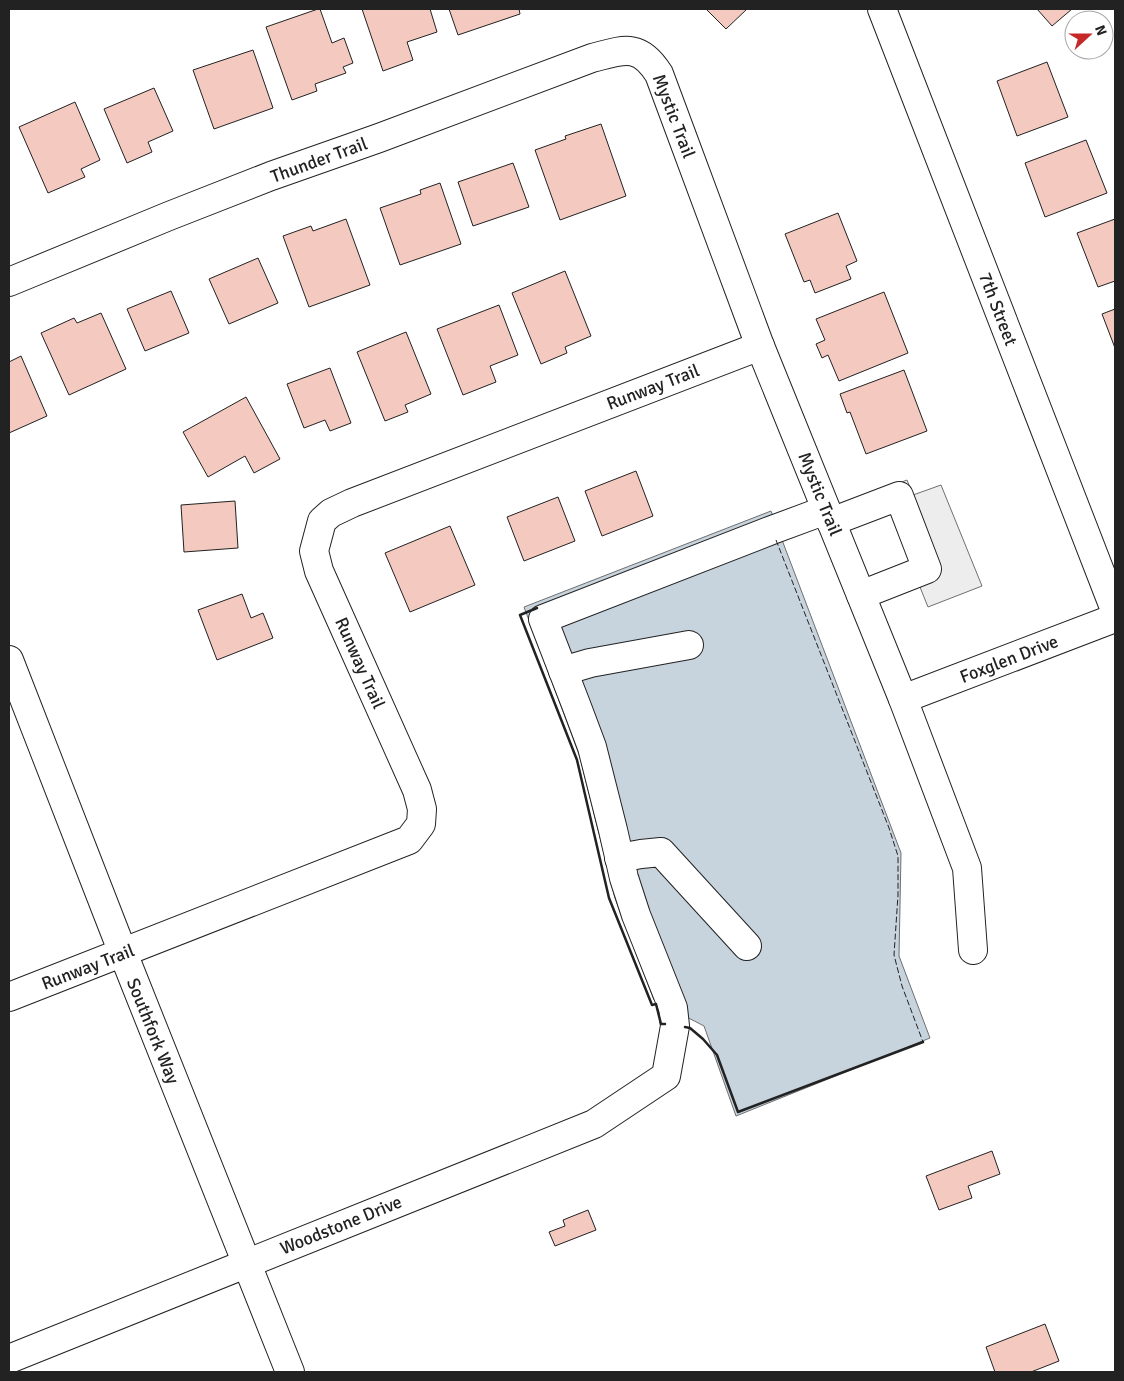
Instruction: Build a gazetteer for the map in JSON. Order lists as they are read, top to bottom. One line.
{"streets":{"street":["Mystic Trail","Thunder Trail","7th Street","Runway Trail","Foxglen Drive","Southfork Way","Woodstone Drive"]},"crossings":[["Mystic Trail","Thunder Trail"],["Mystic Trail","Runway Trail"],["Mystic Trail","Foxglen Drive"],["Runway Trail","Southfork Way"],["Southfork Way","Woodstone Drive"]],"north":"right"}
